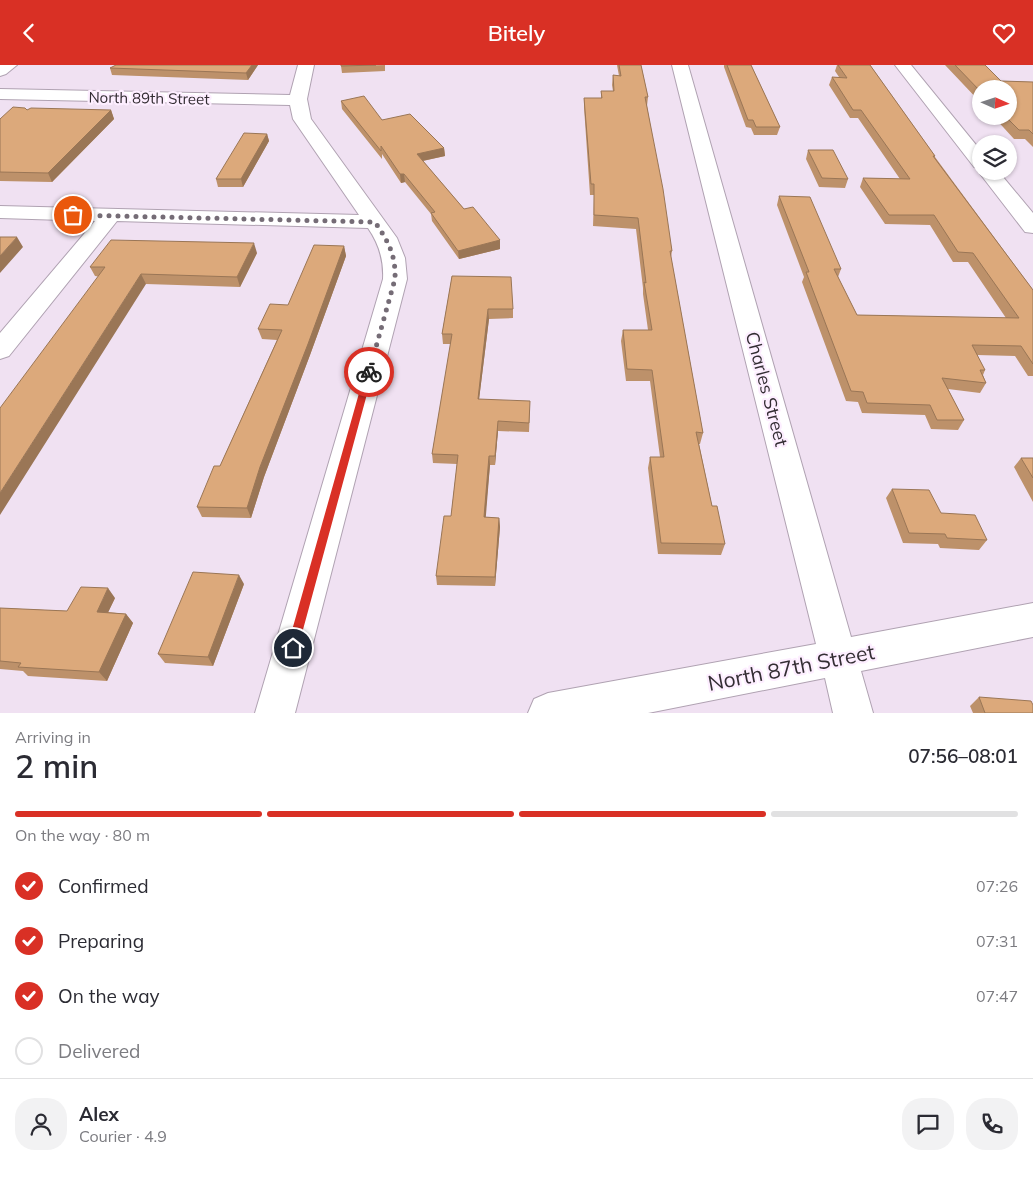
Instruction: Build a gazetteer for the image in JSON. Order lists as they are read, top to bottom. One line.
{"streets":{"street":["North 89th Street","Charles Street","North 87th Street"]},"crossings":[["Charles Street","North 87th Street"]],"north":"right","page":{"header":"Bitely","heading":["2 min","Arriving in","07:56–08:01"],"panel":["Alex","Courier · 4.9"],"bar":"On the way · 80 m","list":[["Confirmed","07:26"],["Preparing","07:31"],["On the way","07:47"],"Delivered"]}}
